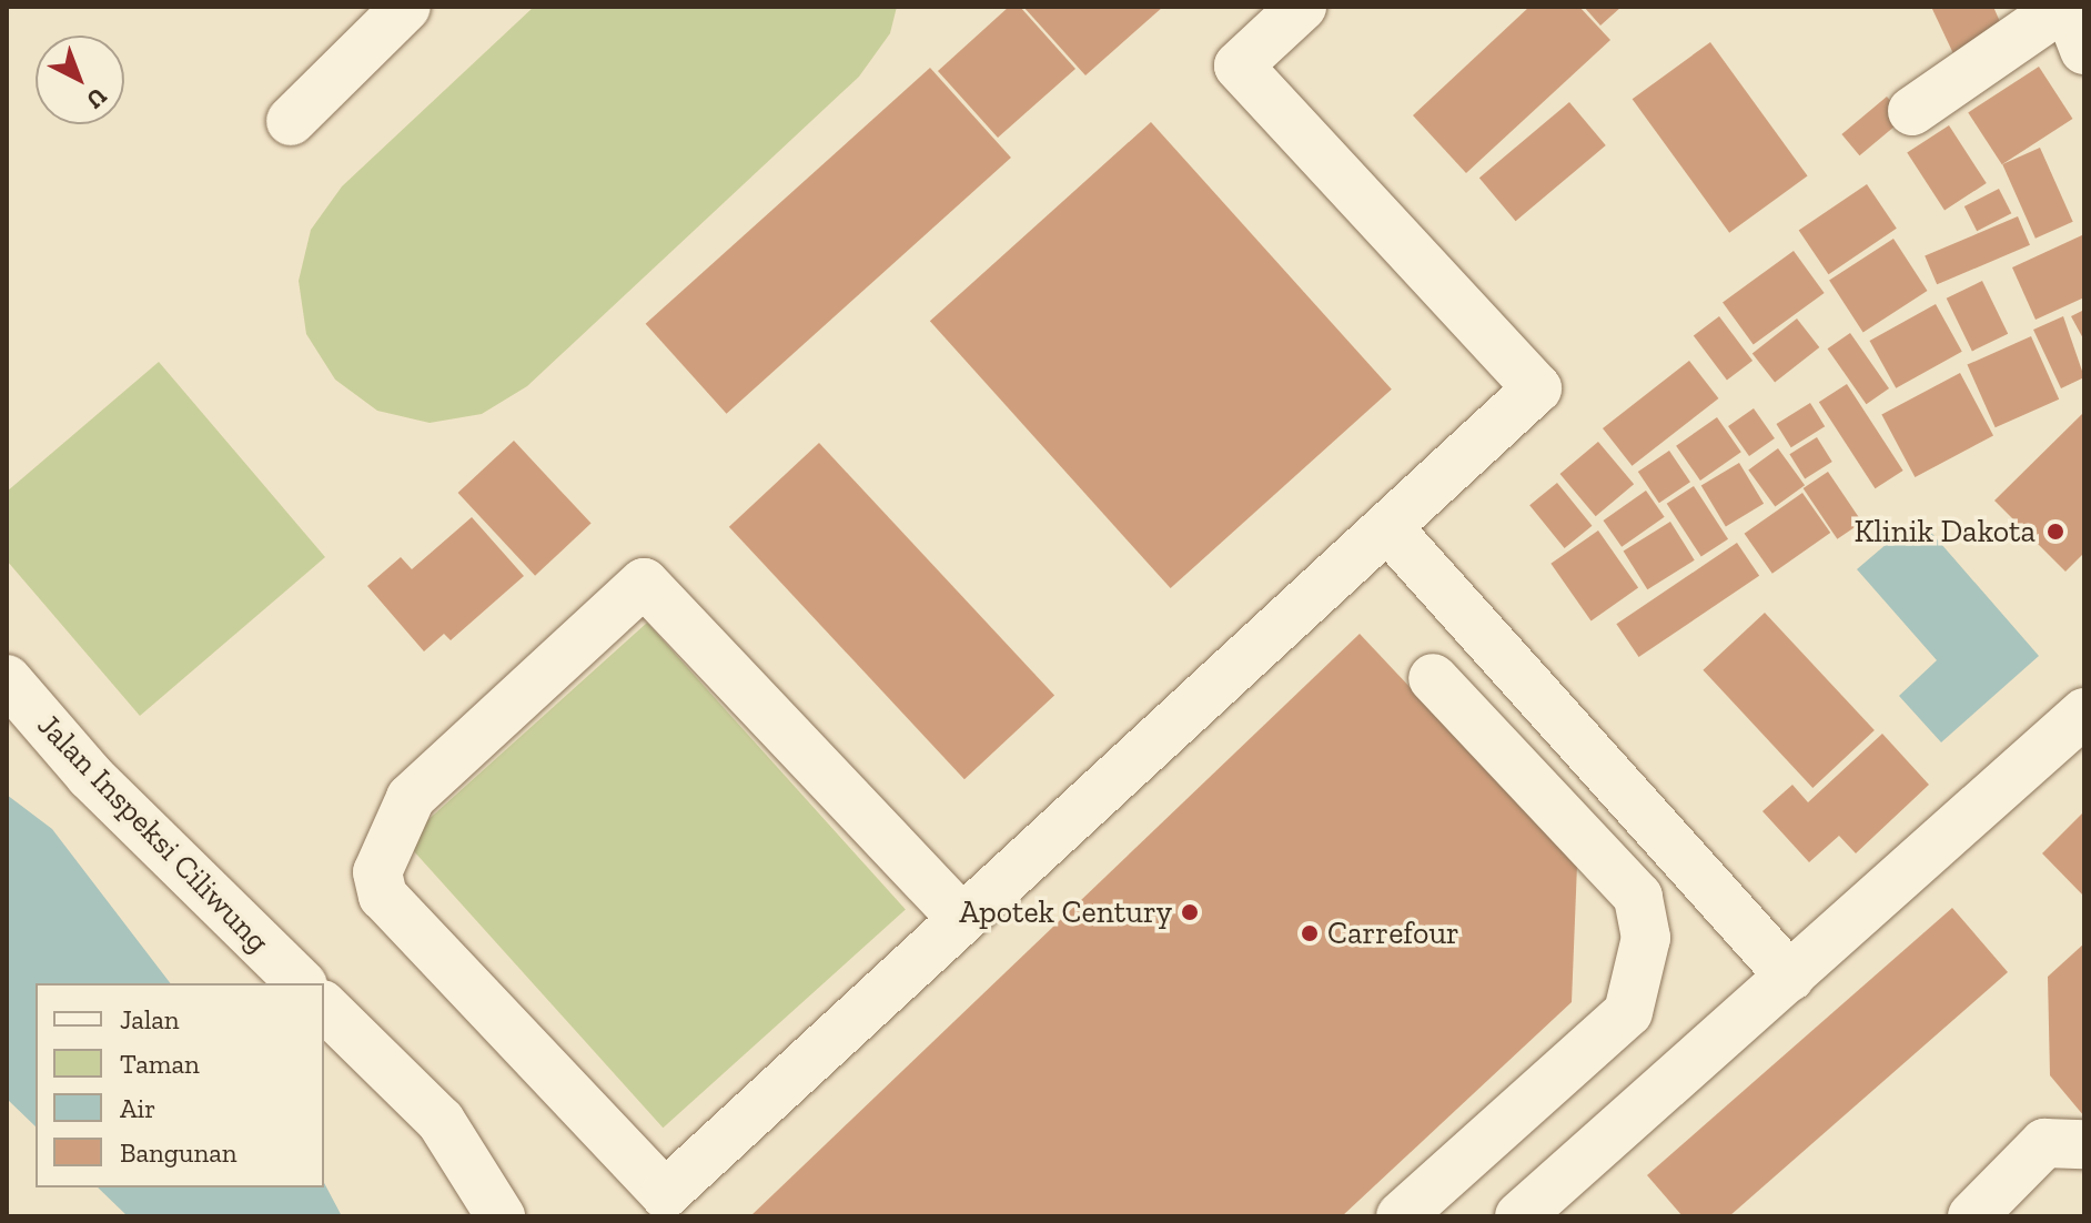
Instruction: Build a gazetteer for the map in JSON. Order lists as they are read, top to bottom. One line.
{"streets":{"street":["Jalan Inspeksi Ciliwung"]},"places":["Klinik Dakota","Apotek Century","Carrefour"],"legend":["Jalan","Taman","Air","Bangunan"],"north":"bottom right"}
